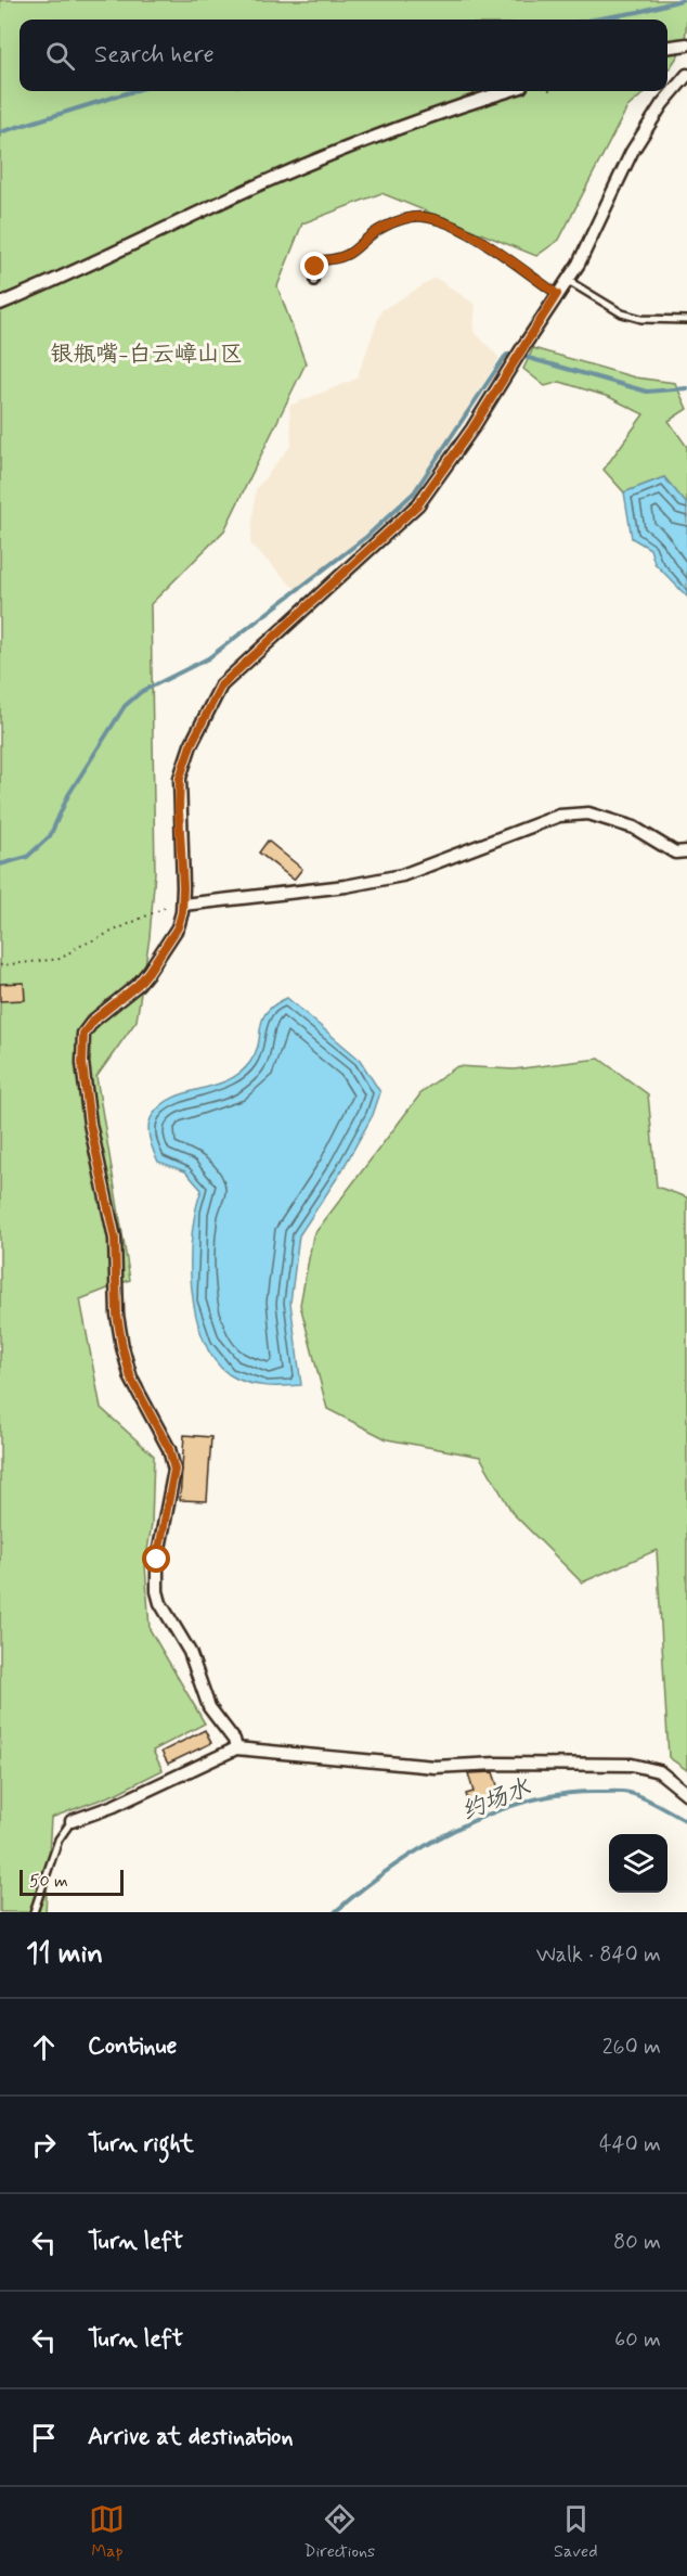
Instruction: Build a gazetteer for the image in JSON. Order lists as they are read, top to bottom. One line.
{"water":["约场水"],"parks":["银瓶嘴-白云嶂山区"],"scale_bar":"50 m","page":{"search":"Search here","scale":"50 m","heading":["11 min","Walk · 840 m"],"list":[["Continue","260 m"],["Turn right","440 m"],["Turn left","80 m"],["Turn left","60 m"],"Arrive at destination"],"nav":["Map","Directions","Saved"]}}
